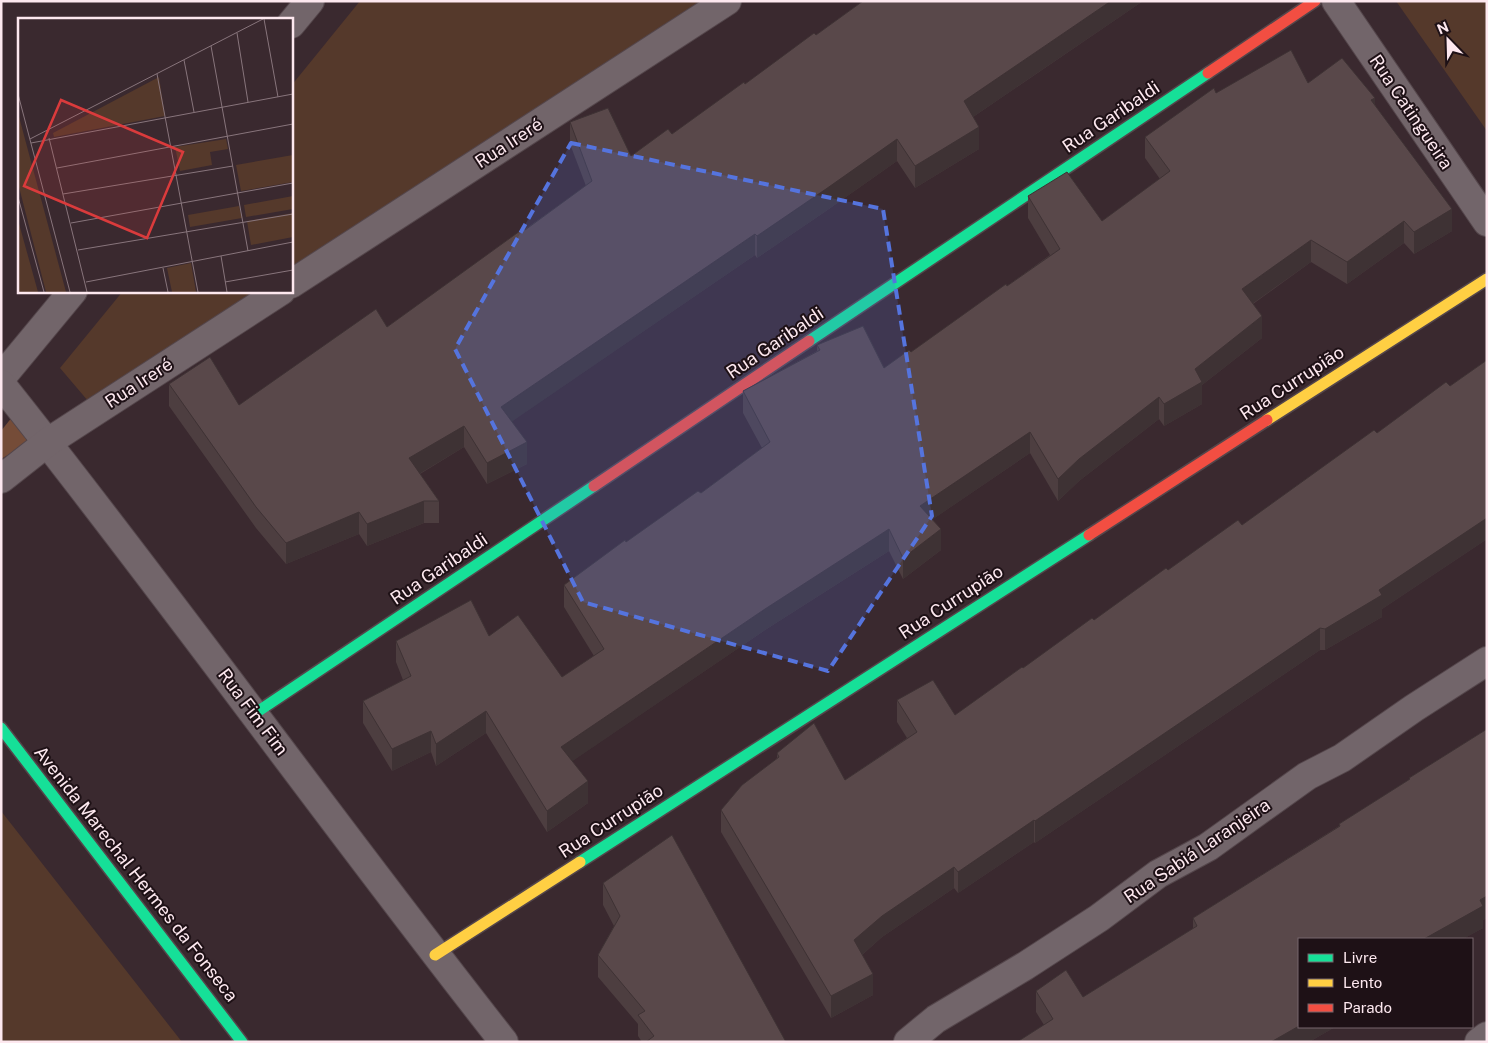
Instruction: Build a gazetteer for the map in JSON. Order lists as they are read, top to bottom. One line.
{"streets":{"street":["Rua Catingueira","Rua Garibaldi","Rua Ireré","Rua Currupião","Rua Fim Fim","Rua Sabiá Laranjeira","Avenida Marechal Hermes da Fonseca"]},"crossings":[["Rua Garibaldi","Rua Fim Fim"],["Rua Ireré","Rua Fim Fim"],["Rua Currupião","Rua Fim Fim"]],"legend":["Livre","Lento","Parado"],"north":"top left"}
